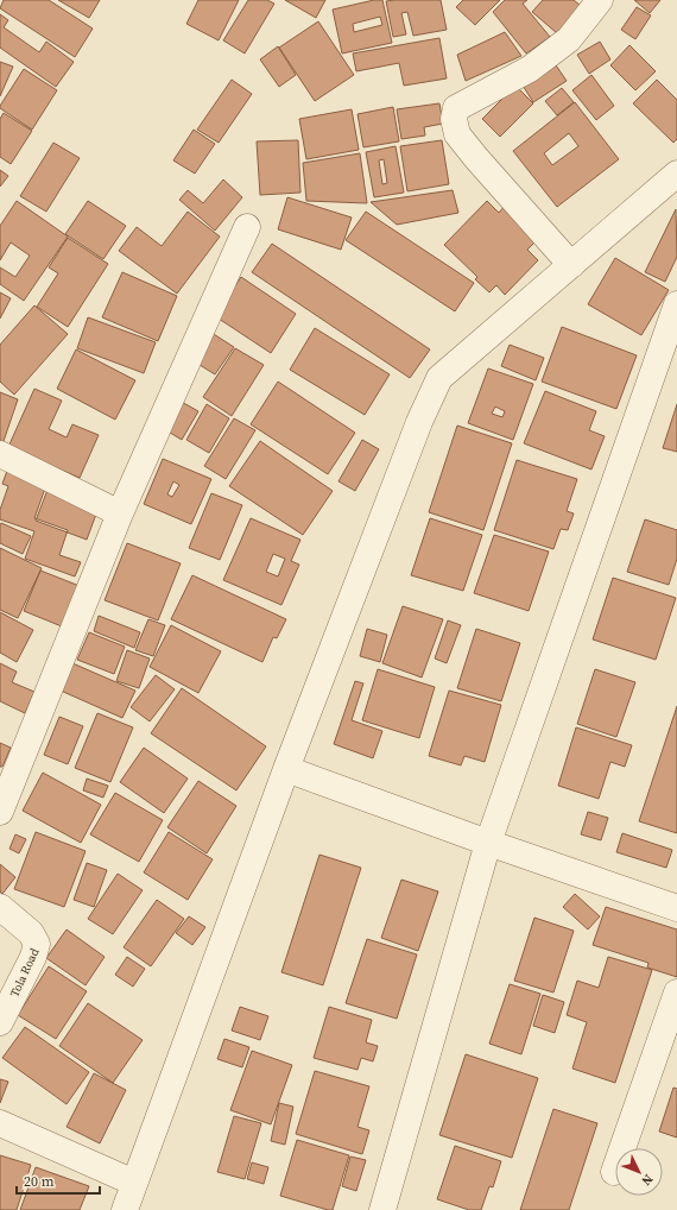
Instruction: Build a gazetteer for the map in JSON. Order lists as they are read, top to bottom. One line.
{"streets":{"street":["Tola Road"]},"scale_bar":"20 m","north":"bottom right"}
